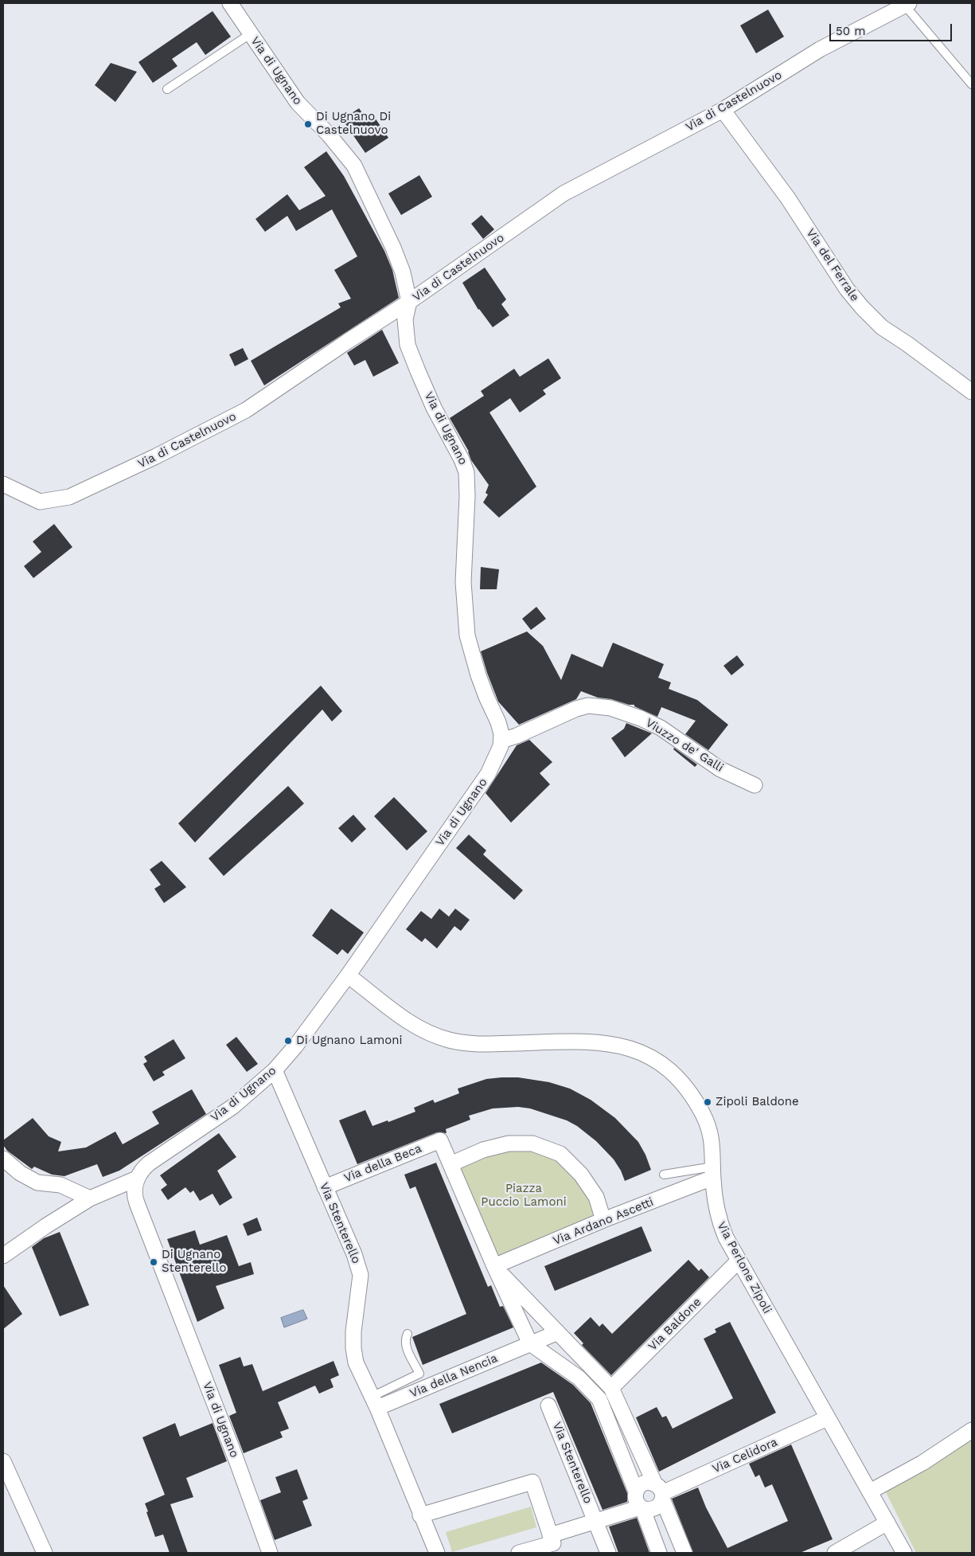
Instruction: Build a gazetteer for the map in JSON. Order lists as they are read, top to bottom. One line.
{"streets":{"street":["Via di Ugnano","Via di Castelnuovo","Via del Ferrale","Viuzzo de' Galli","Via della Beca","Via Ardano Ascetti","Via Stenterello","Via Perlone Zipoli","Via Baldone","Via della Nencia","Via Celidora"]},"crossings":[["Via di Ugnano","Via di Castelnuovo"],["Via di Ugnano","Viuzzo de' Galli"],["Via di Ugnano","Via Stenterello"],["Via di Ugnano","Via Perlone Zipoli"],["Via di Castelnuovo","Via del Ferrale"],["Via della Beca","Via Stenterello"],["Via Ardano Ascetti","Via Perlone Zipoli"],["Via Stenterello","Via della Nencia"],["Via Perlone Zipoli","Via Baldone"],["Via Perlone Zipoli","Via Celidora"]],"parks":["Piazza Puccio Lamoni"],"places":["Di Ugnano Di Castelnuovo","Di Ugnano Lamoni","Zipoli Baldone","Di Ugnano Stenterello"],"scale_bar":"50 m"}
